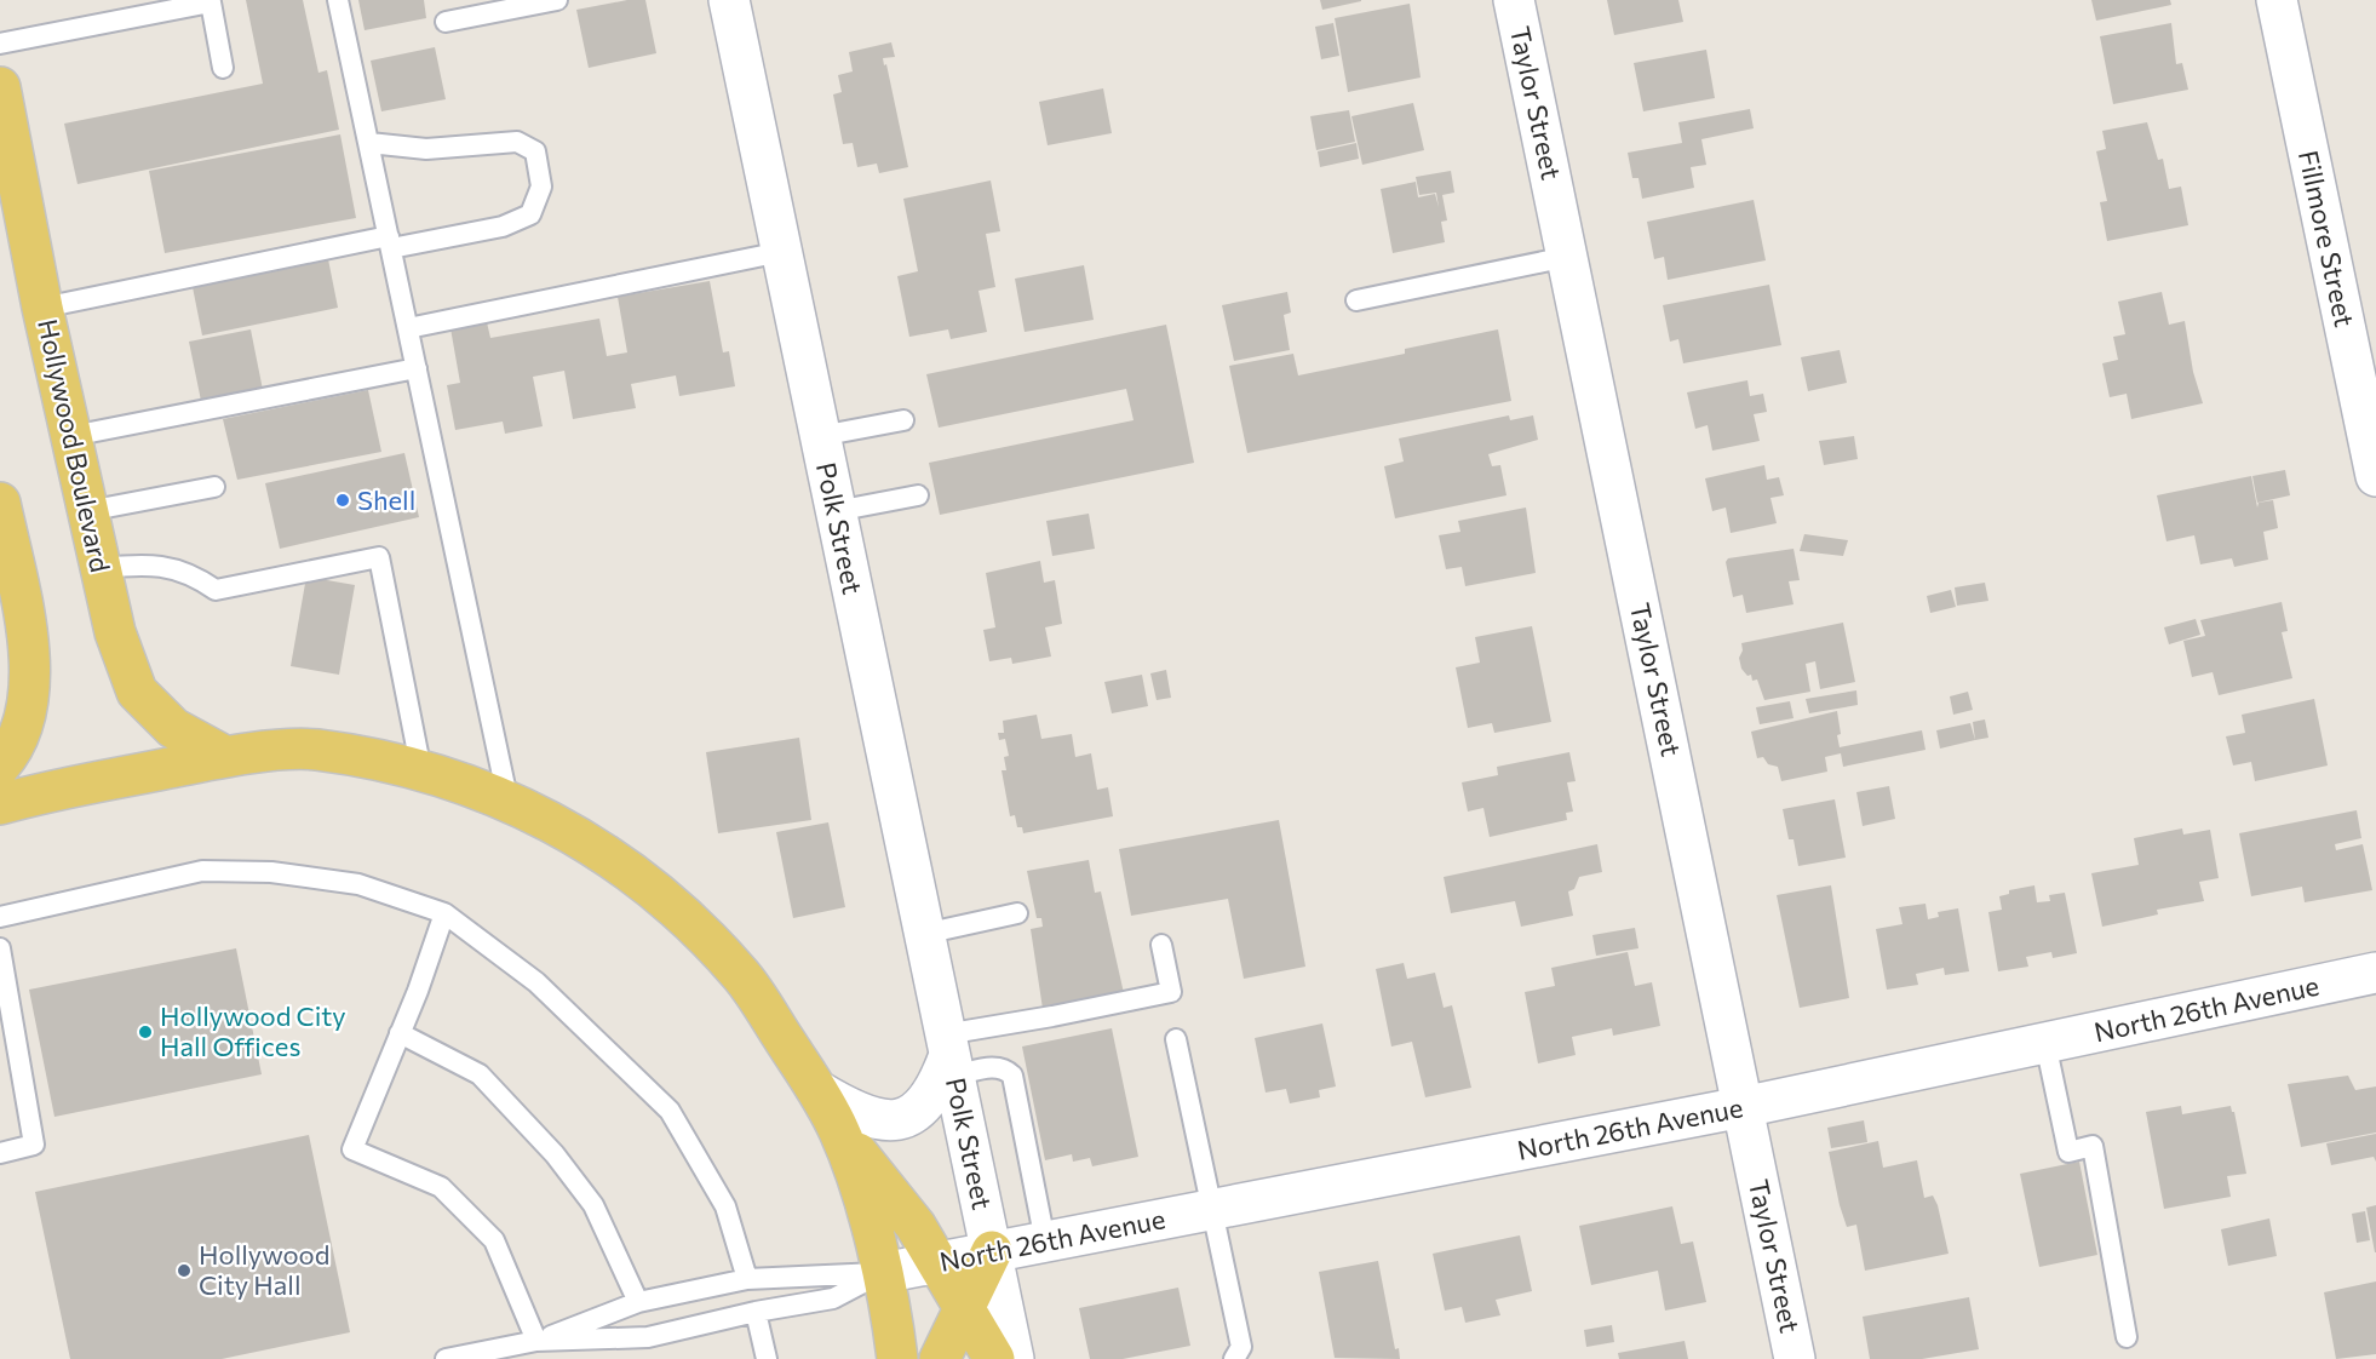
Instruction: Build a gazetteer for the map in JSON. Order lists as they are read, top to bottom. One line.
{"streets":{"main road":["Hollywood Boulevard"],"street":["Taylor Street","Fillmore Street","Polk Street","North 26th Avenue"]},"crossings":[["Taylor Street","North 26th Avenue"],["Polk Street","North 26th Avenue"]],"places":["Shell","Hollywood City Hall Offices","Hollywood City Hall"]}
